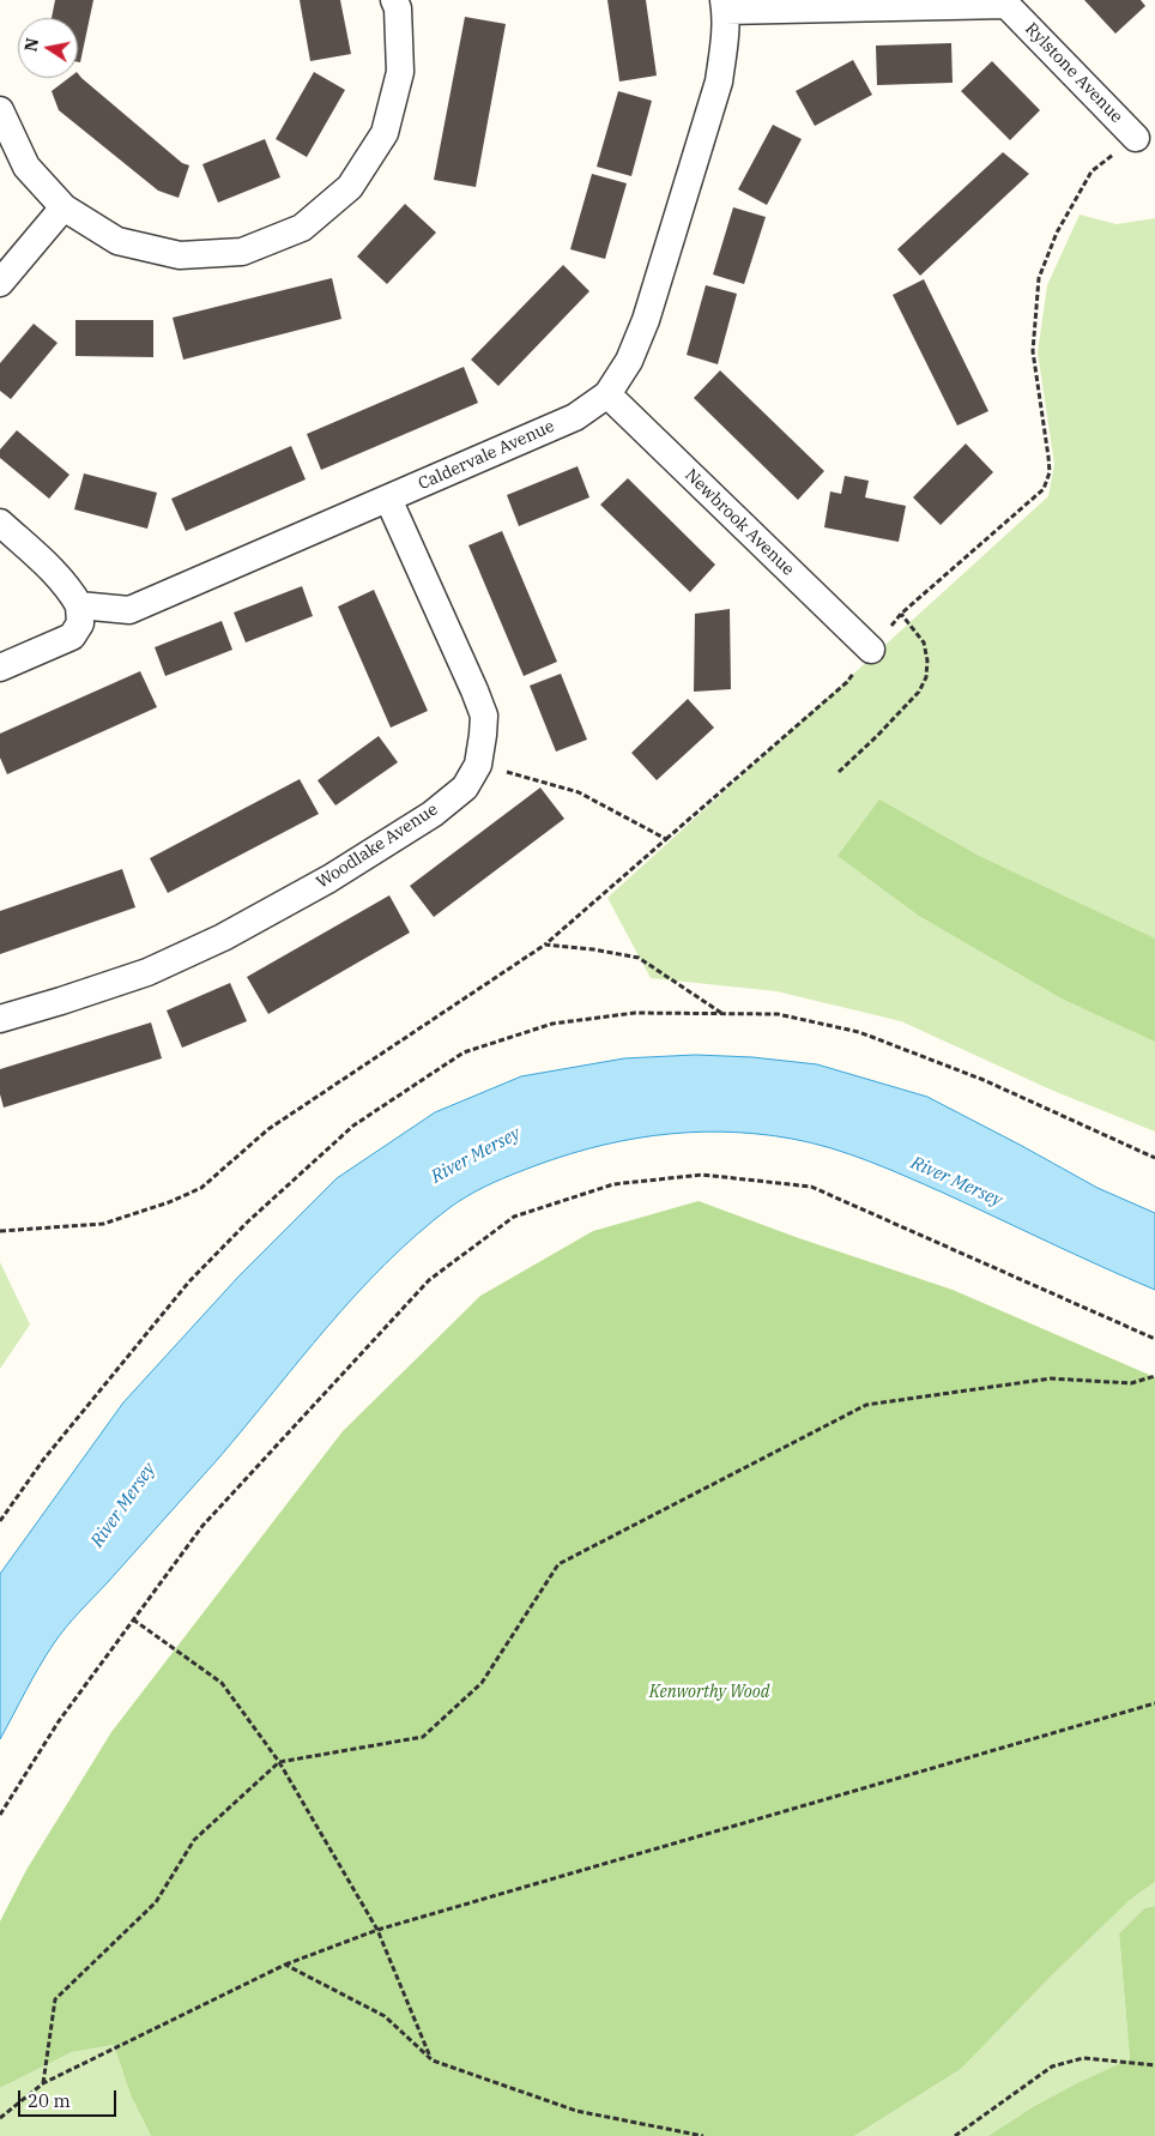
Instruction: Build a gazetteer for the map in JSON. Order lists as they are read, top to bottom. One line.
{"streets":{"street":["Rylstone Avenue","Caldervale Avenue","Newbrook Avenue","Woodlake Avenue"]},"crossings":[["Rylstone Avenue","Caldervale Avenue"],["Caldervale Avenue","Newbrook Avenue"],["Caldervale Avenue","Woodlake Avenue"]],"water":["River Mersey"],"parks":["Kenworthy Wood"],"scale_bar":"20 m","north":"left"}
